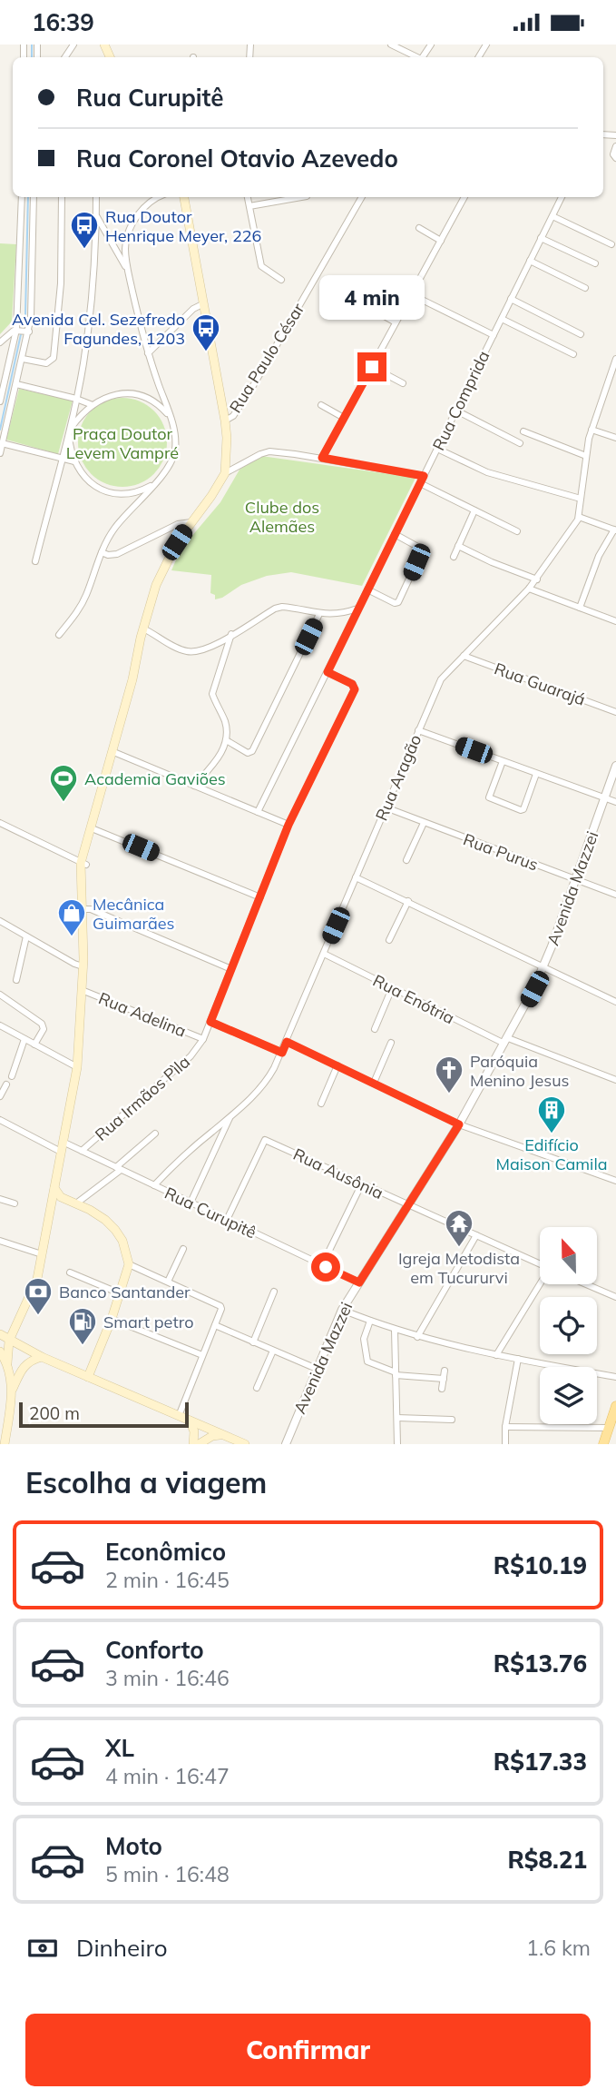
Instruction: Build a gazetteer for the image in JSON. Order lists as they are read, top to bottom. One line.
{"streets":{"street":["Rua Paulo César","Rua Comprida","Rua Guarajá","Rua Aragão","Rua Purus","Avenida Mazzei","Rua Enótria","Rua Adelina","Rua Irmãos Pìla","Rua Ausônia","Rua Curupitê"]},"crossings":[["Rua Comprida","Rua Irmãos Pìla"],["Rua Guarajá","Rua Aragão"],["Rua Aragão","Rua Purus"],["Rua Aragão","Rua Enótria"],["Rua Aragão","Rua Curupitê"],["Rua Purus","Avenida Mazzei"],["Avenida Mazzei","Rua Enótria"],["Avenida Mazzei","Rua Ausônia"],["Avenida Mazzei","Rua Curupitê"],["Rua Adelina","Rua Irmãos Pìla"],["Rua Irmãos Pìla","Rua Curupitê"],["Rua Ausônia","Rua Curupitê"]],"parks":["Praça Doutor Levem Vampré","Clube dos Alemães"],"places":{"bus stop":["Rua Doutor Henrique Meyer, 226","Avenida Cel. Sezefredo Fagundes, 1203"],"sports":["Academia Gaviões"],"shop":["Mecânica Guimarães"],"church":["Paróquia Menino Jesus"],"building":["Edifício Maison Camila"],"temple":["Igreja Metodista em Tucururvi"],"bank":["Banco Santander"],"fuel station":["Smart petro"]},"scale_bar":"200 m","north":"top","page":{"status":"16:39","banner":["Rua Curupitê","Rua Coronel Otavio Azevedo"],"bubble":"4 min","scale":"200 m","heading":"Escolha a viagem","list":[{"name":"Econômico","note":"2 min · 16:45","value":"R$10.19"},{"name":"Conforto","note":"3 min · 16:46","value":"R$13.76"},{"name":"XL","note":"4 min · 16:47","value":"R$17.33"},{"name":"Moto","note":"5 min · 16:48","value":"R$8.21"}],"pay":["Dinheiro","1.6 km"],"buttons":"Confirmar"}}
